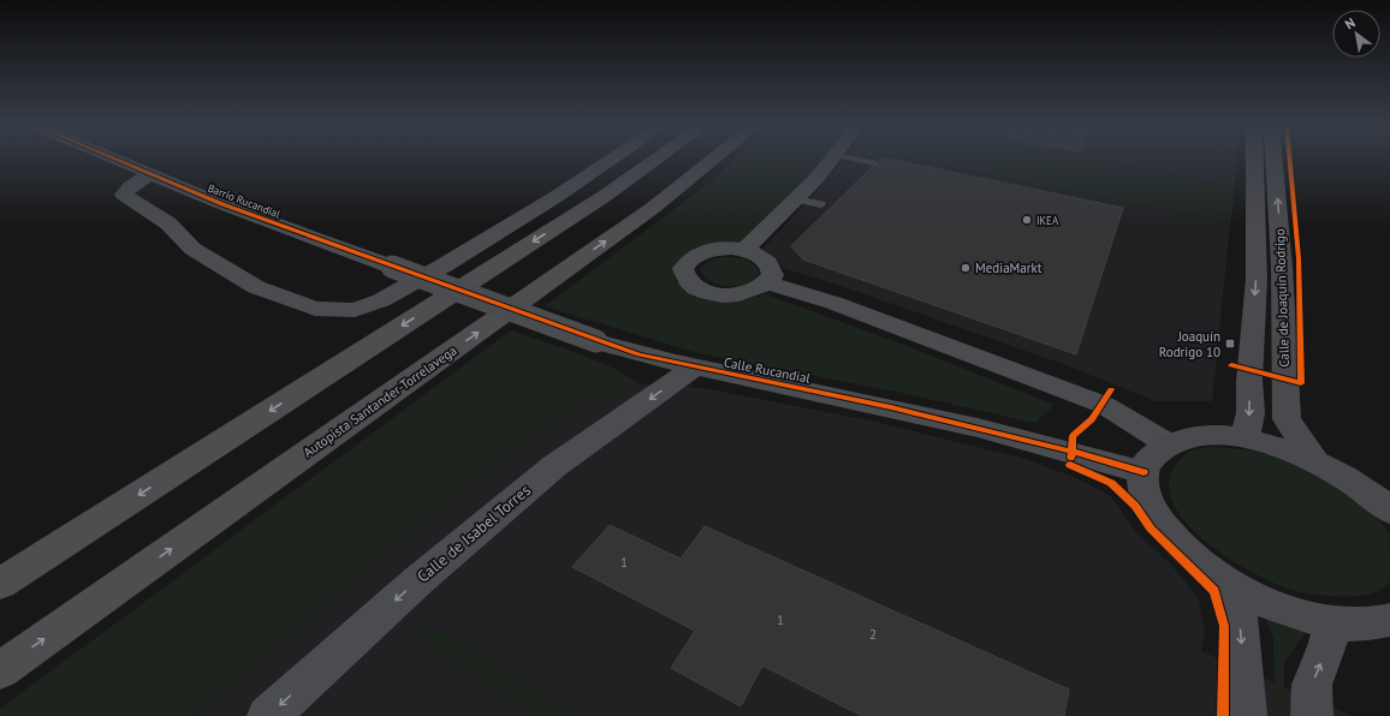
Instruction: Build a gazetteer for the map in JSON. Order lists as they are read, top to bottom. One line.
{"streets":{"highway":["Autopista Santander-Torrelavega"],"main road":["Calle de Joaquín Rodrigo"],"street":["Barrio Rucandial","Calle Rucandial","Calle de Isabel Torres"]},"crossings":[["Barrio Rucandial","Calle Rucandial"],["Calle Rucandial","Calle de Isabel Torres"]],"one_way":["Calle de Isabel Torres"],"places":{"other":["IKEA","MediaMarkt"],"transit":["Joaquín Rodrigo 10"]},"house_numbers":["1","1","2"],"north":"top left"}
